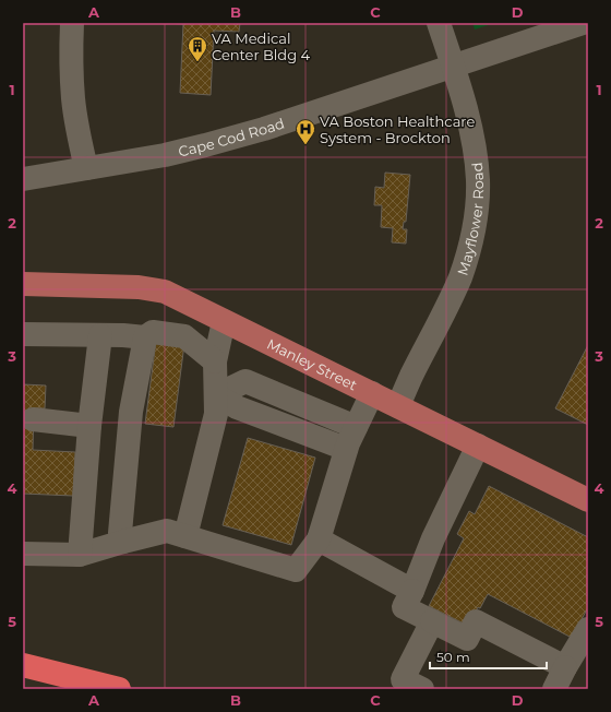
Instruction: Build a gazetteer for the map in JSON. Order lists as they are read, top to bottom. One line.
{"streets":{"main road":["Manley Street"],"lane":["Cape Cod Road","Mayflower Road"]},"crossings":[["Cape Cod Road","Mayflower Road"],["Mayflower Road","Manley Street"]],"places":{"building":["VA Medical Center Bldg 4"],"hospital":["VA Boston Healthcare System - Brockton"]},"scale_bar":"50 m","grid":{"columns":["A","B","C","D"],"rows":["1","2","3","4","5"]}}
